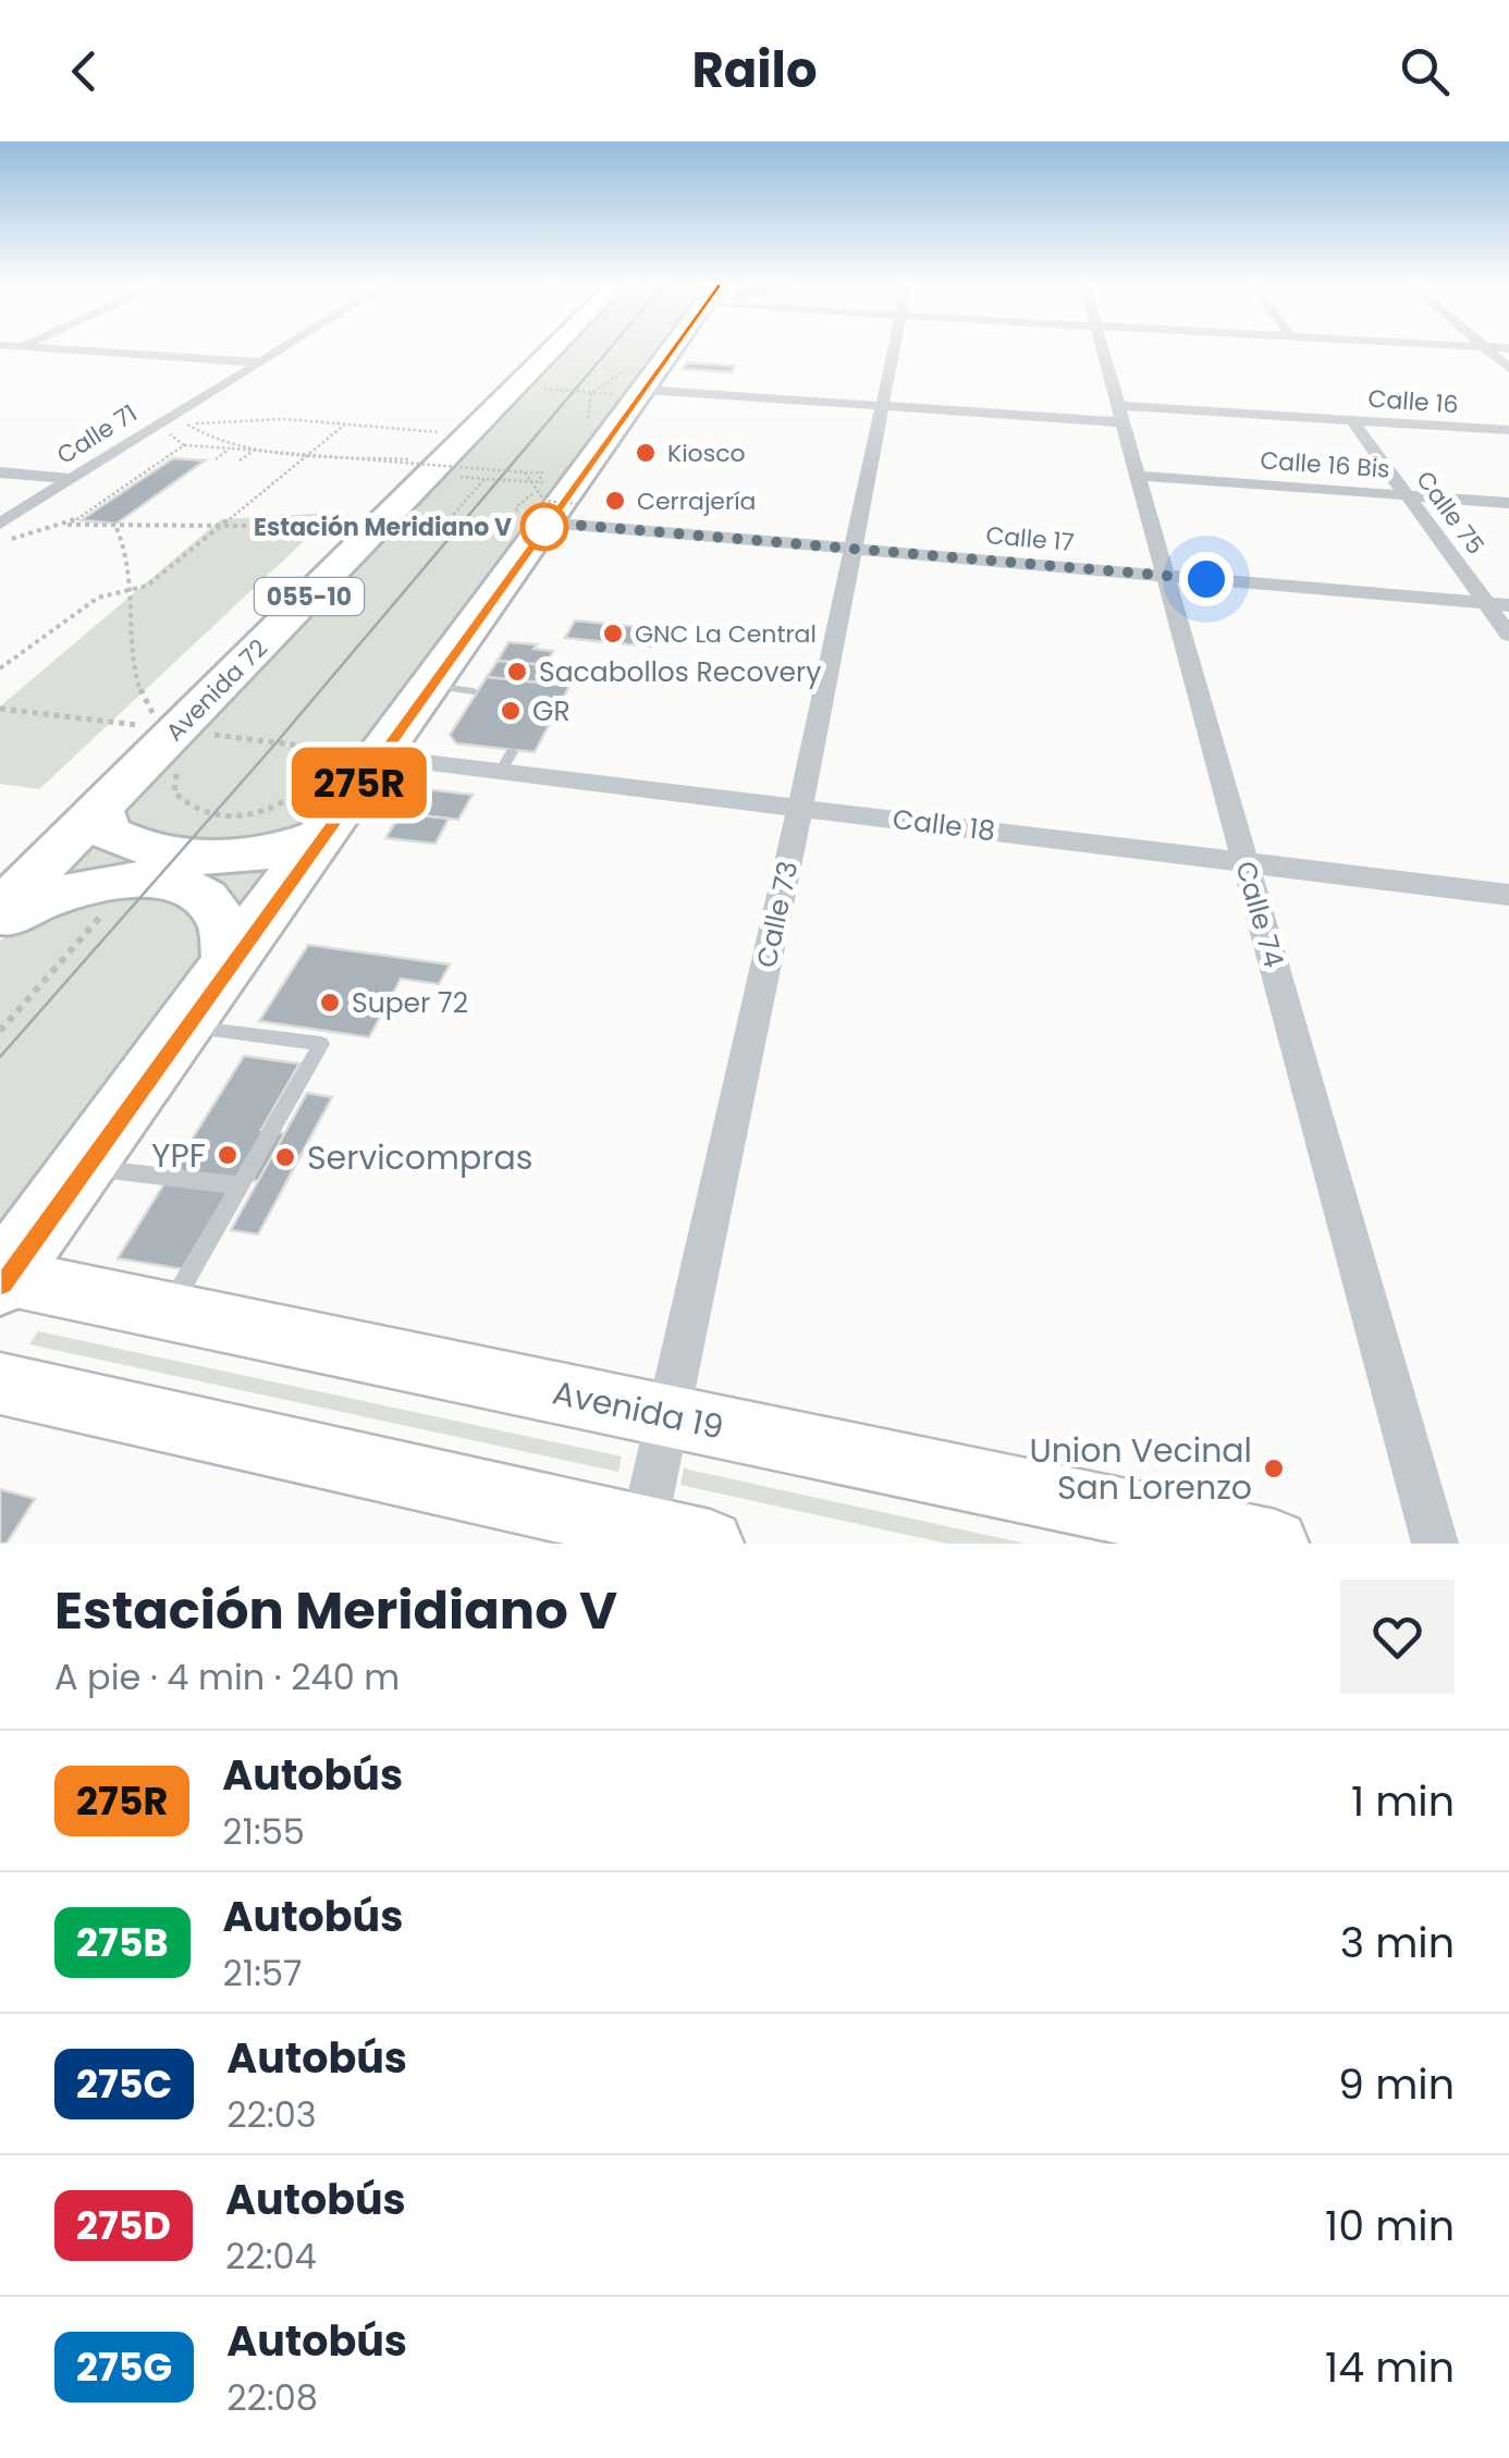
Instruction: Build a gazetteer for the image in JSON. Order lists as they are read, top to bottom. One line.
{"streets":{"highway":["055-10","Avenida 72"],"main road":["Avenida 19"],"street":["Calle 16","Calle 71","Calle 16 Bis","Calle 75","Calle 17","Calle 18","Calle 73","Calle 74"]},"crossings":[["Calle 16","Calle 75"],["Calle 16","Calle 73"],["Calle 16","Calle 74"],["Calle 16 Bis","Calle 75"],["Calle 16 Bis","Calle 74"],["Calle 75","Calle 17"],["Calle 17","Calle 73"],["Calle 17","Calle 74"],["Calle 18","Calle 73"],["Calle 18","Calle 74"],["Calle 73","Avenida 19"]],"places":["Kiosco","Cerrajería","Estación Meridiano V","GNC La Central","Sacabollos Recovery","GR","Super 72","YPF","Servicompras","Union Vecinal San Lorenzo"],"lines":["bus line 275R"],"page":{"header":"Railo","on_map":"275R","heading":["Estación Meridiano V","A pie · 4 min · 240 m"],"list":[{"mark":"275R","name":"Autobús","note":"21:55","value":"1 min"},{"mark":"275B","name":"Autobús","note":"21:57","value":"3 min"},{"mark":"275C","name":"Autobús","note":"22:03","value":"9 min"},{"mark":"275D","name":"Autobús","note":"22:04","value":"10 min"},{"mark":"275G","name":"Autobús","note":"22:08","value":"14 min"}]}}
